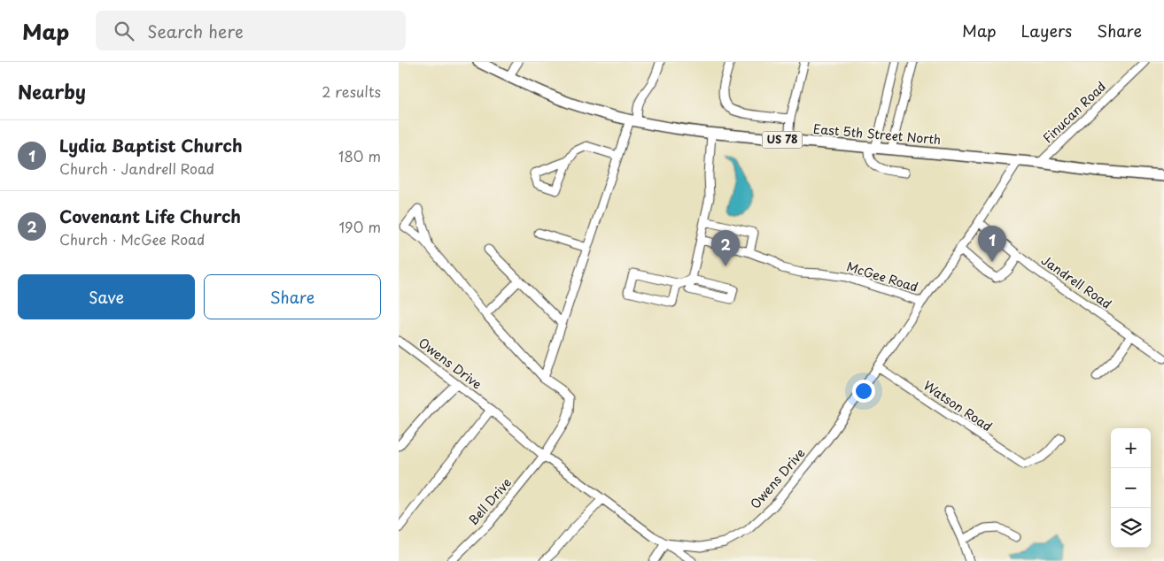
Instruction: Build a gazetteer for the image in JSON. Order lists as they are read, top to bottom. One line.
{"streets":{"main road":["East 5th Street North","US 78"],"street":["Finucan Road","McGee Road","Jandrell Road","Owens Drive","Watson Road","Bell Drive"]},"crossings":[["Finucan Road","East 5th Street North"],["East 5th Street North","Owens Drive"],["McGee Road","Owens Drive"],["Jandrell Road","Owens Drive"],["Owens Drive","Watson Road"],["Owens Drive","Bell Drive"]],"page":{"header":"Map","search":"Search here","nav":["Map","Layers","Share"],"heading":["Nearby","2 results"],"list":[{"mark":"1","name":"Lydia Baptist Church","note":"Church · Jandrell Road","value":"180 m"},{"mark":"2","name":"Covenant Life Church","note":"Church · McGee Road","value":"190 m"}],"pins":["1","2"],"buttons":["Save","Share"],"map_buttons":["+","−"]}}
